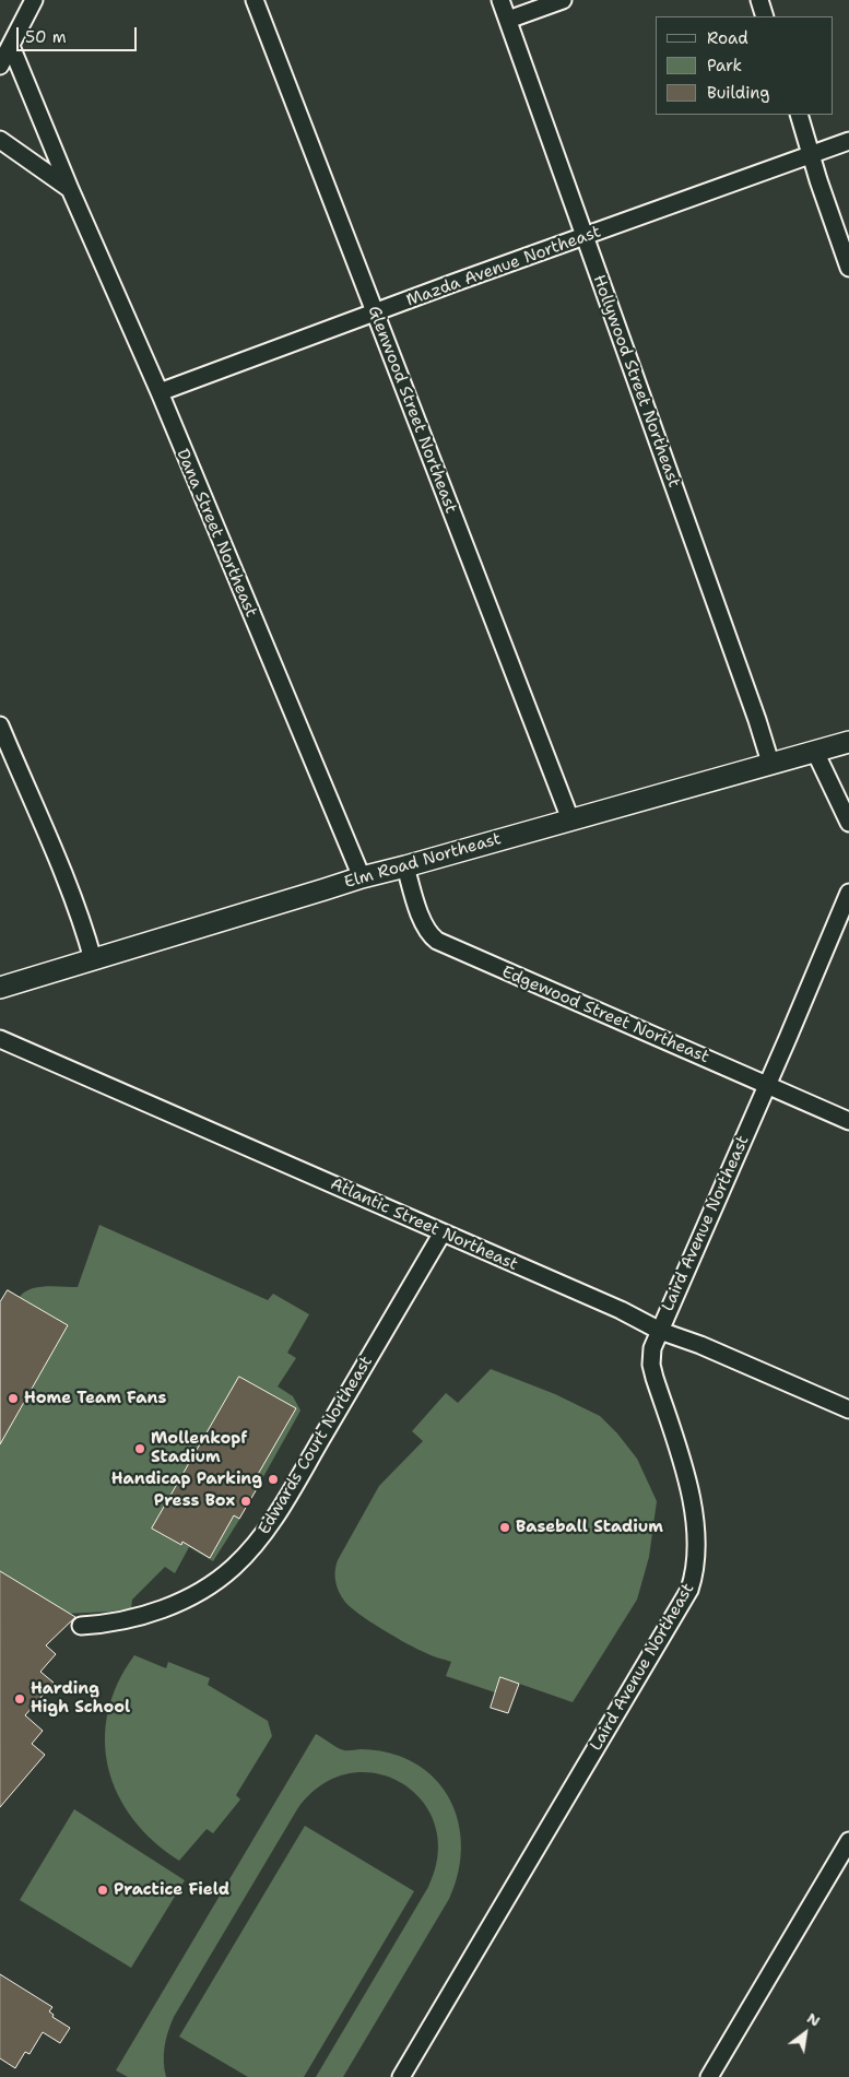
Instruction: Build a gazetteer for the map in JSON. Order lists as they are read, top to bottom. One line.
{"streets":{"main road":["Elm Road Northeast"],"street":["Mazda Avenue Northeast","Hollywood Street Northeast","Glenwood Street Northeast","Dana Street Northeast","Edgewood Street Northeast","Laird Avenue Northeast","Atlantic Street Northeast","Edwards Court Northeast"]},"crossings":[["Mazda Avenue Northeast","Hollywood Street Northeast"],["Mazda Avenue Northeast","Glenwood Street Northeast"],["Mazda Avenue Northeast","Dana Street Northeast"],["Hollywood Street Northeast","Elm Road Northeast"],["Glenwood Street Northeast","Elm Road Northeast"],["Dana Street Northeast","Elm Road Northeast"],["Elm Road Northeast","Edgewood Street Northeast"],["Edgewood Street Northeast","Laird Avenue Northeast"],["Laird Avenue Northeast","Atlantic Street Northeast"],["Atlantic Street Northeast","Edwards Court Northeast"]],"places":["Home Team Fans","Mollenkopf Stadium","Handicap Parking","Press Box","Baseball Stadium","Harding High School","Practice Field"],"legend":["Road","Park","Building"],"scale_bar":"50 m","north":"top right"}
